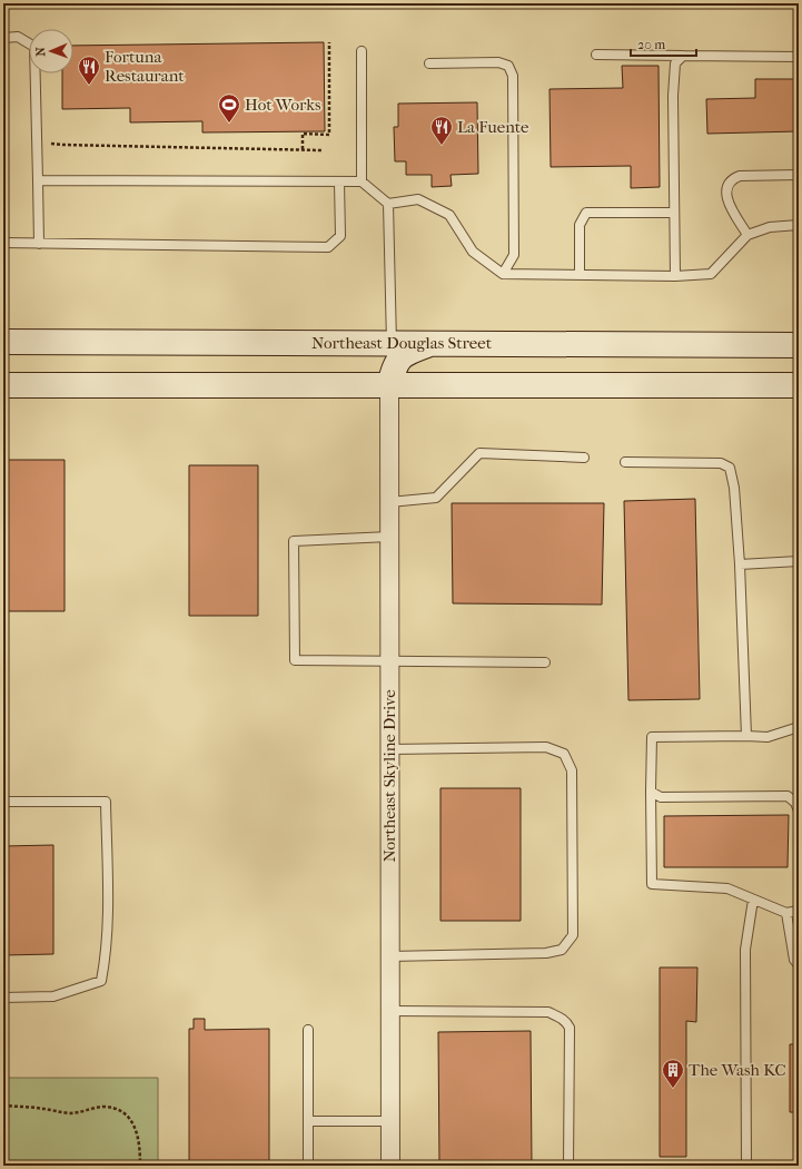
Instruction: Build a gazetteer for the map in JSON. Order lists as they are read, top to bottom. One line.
{"streets":{"main road":["Northeast Douglas Street"],"street":["Northeast Skyline Drive"]},"places":{"restaurant":["Fortuna Restaurant","La Fuente"],"sports":["Hot Works"],"building":["The Wash KC"]},"scale_bar":"20 m","north":"left"}
